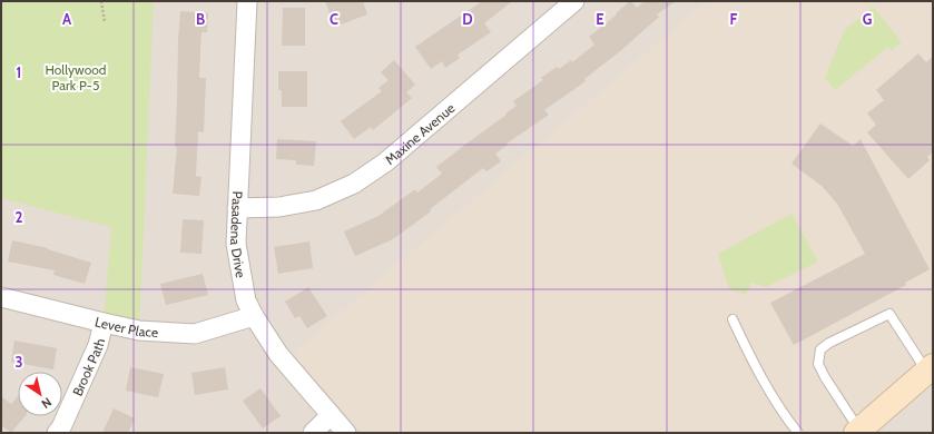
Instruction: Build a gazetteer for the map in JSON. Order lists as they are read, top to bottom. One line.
{"streets":{"street":["Maxine Avenue","Pasadena Drive","Lever Place","Brook Path"]},"crossings":[["Maxine Avenue","Pasadena Drive"],["Pasadena Drive","Lever Place"],["Lever Place","Brook Path"]],"parks":["Hollywood Park P-5"],"north":"bottom right","grid":{"columns":["A","B","C","D","E","F","G"],"rows":["1","2","3"]}}
